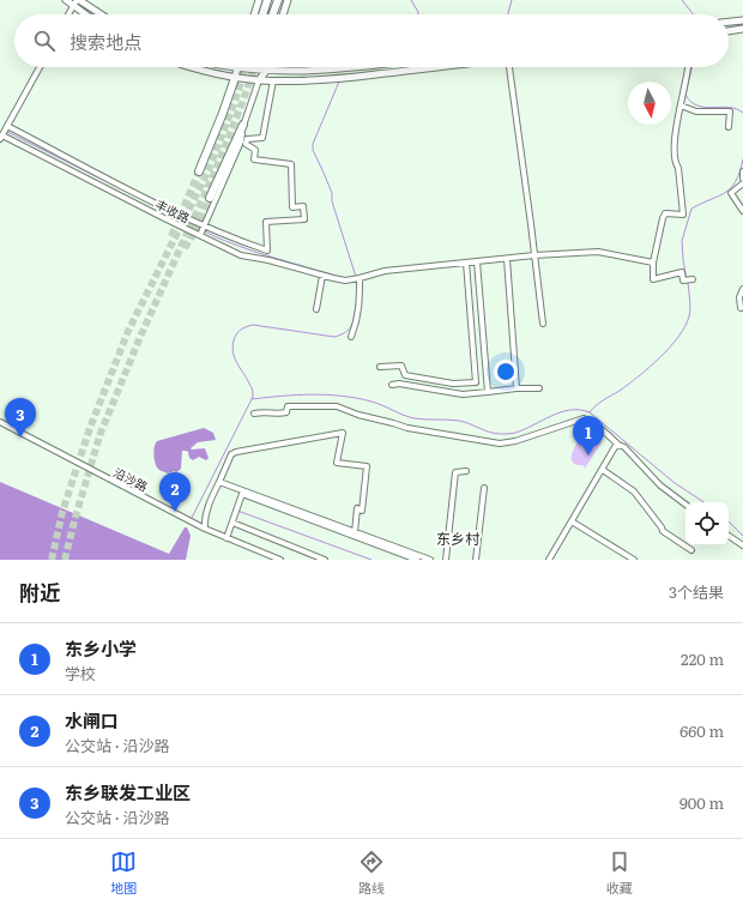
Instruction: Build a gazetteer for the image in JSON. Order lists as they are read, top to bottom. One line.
{"streets":{"street":["丰收路","沿沙路"]},"districts":["东乡村"],"north":"bottom","page":{"search":"搜索地点","pins":["3","1","2"],"heading":["附近","3个结果"],"list":[{"mark":"1","name":"东乡小学","note":"学校","value":"220 m"},{"mark":"2","name":"水闸口","note":"公交站 · 沿沙路","value":"660 m"},{"mark":"3","name":"东乡联发工业区","note":"公交站 · 沿沙路","value":"900 m"}],"nav":["地图","路线","收藏"]}}
